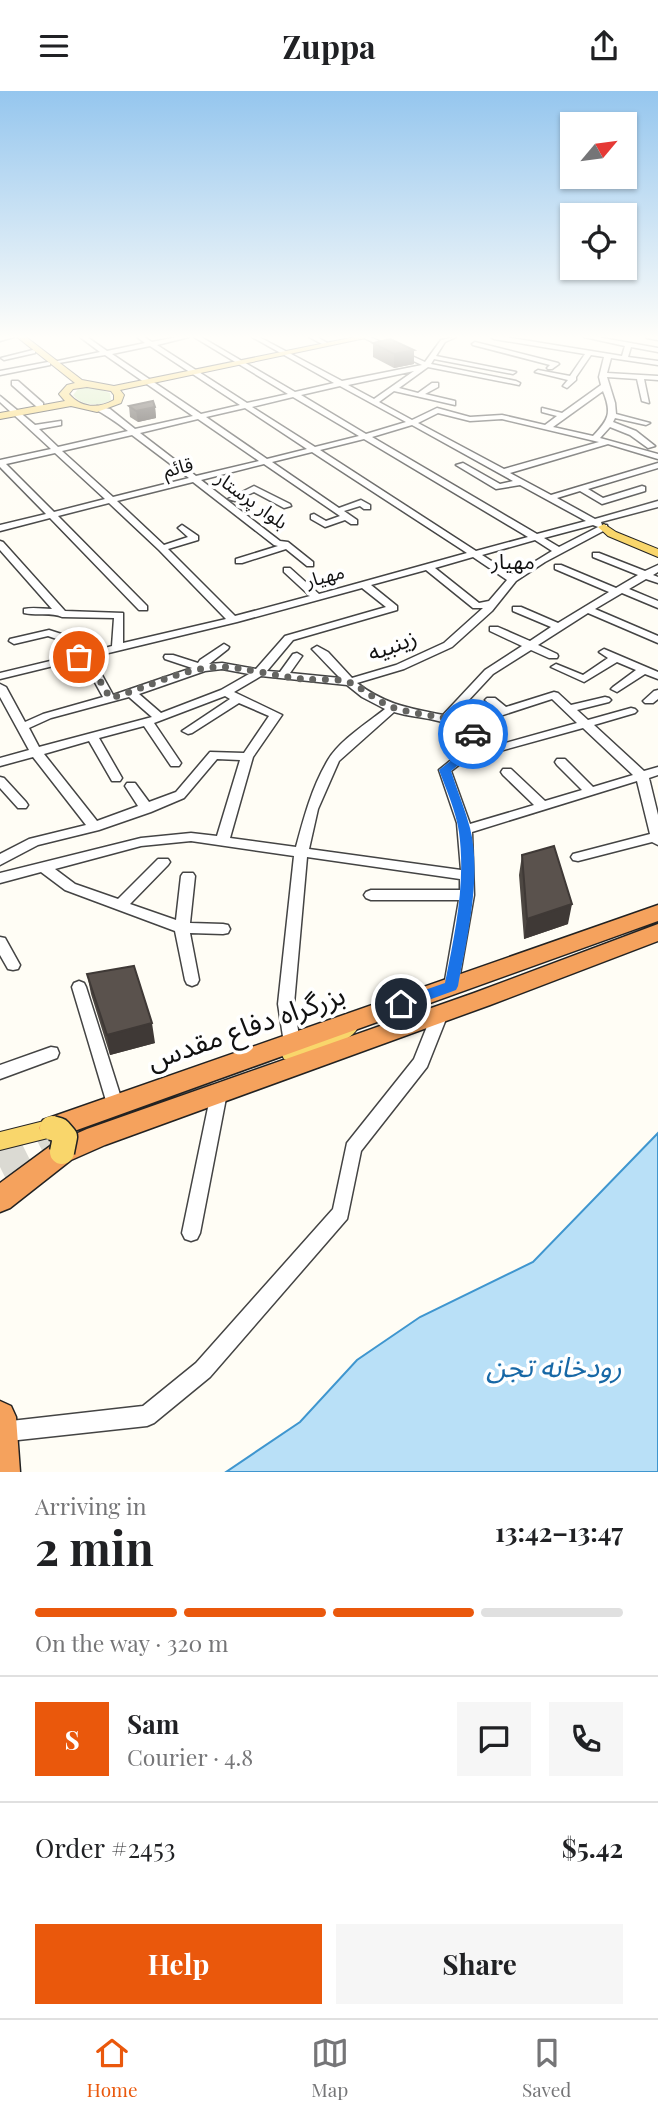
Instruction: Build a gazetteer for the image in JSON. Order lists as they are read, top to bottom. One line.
{"streets":{"highway":["بزرگراه دفاع مقدس"],"street":["قائم","بلوار پرستار","مهیار","زینبیه"]},"crossings":[["قائم","بلوار پرستار"],["مهیار","زینبیه"]],"districts":["مهیار"],"water":["رودخانه تجن"],"north":"top right","page":{"header":"Zuppa","heading":["2 min","Arriving in","13:42–13:47"],"panel":["Sam","Courier · 4.8","Order #2453","$5.42"],"bar":"On the way · 320 m","round":"S","buttons":["Help","Share"],"tabs":["Home","Map","Saved"]}}
